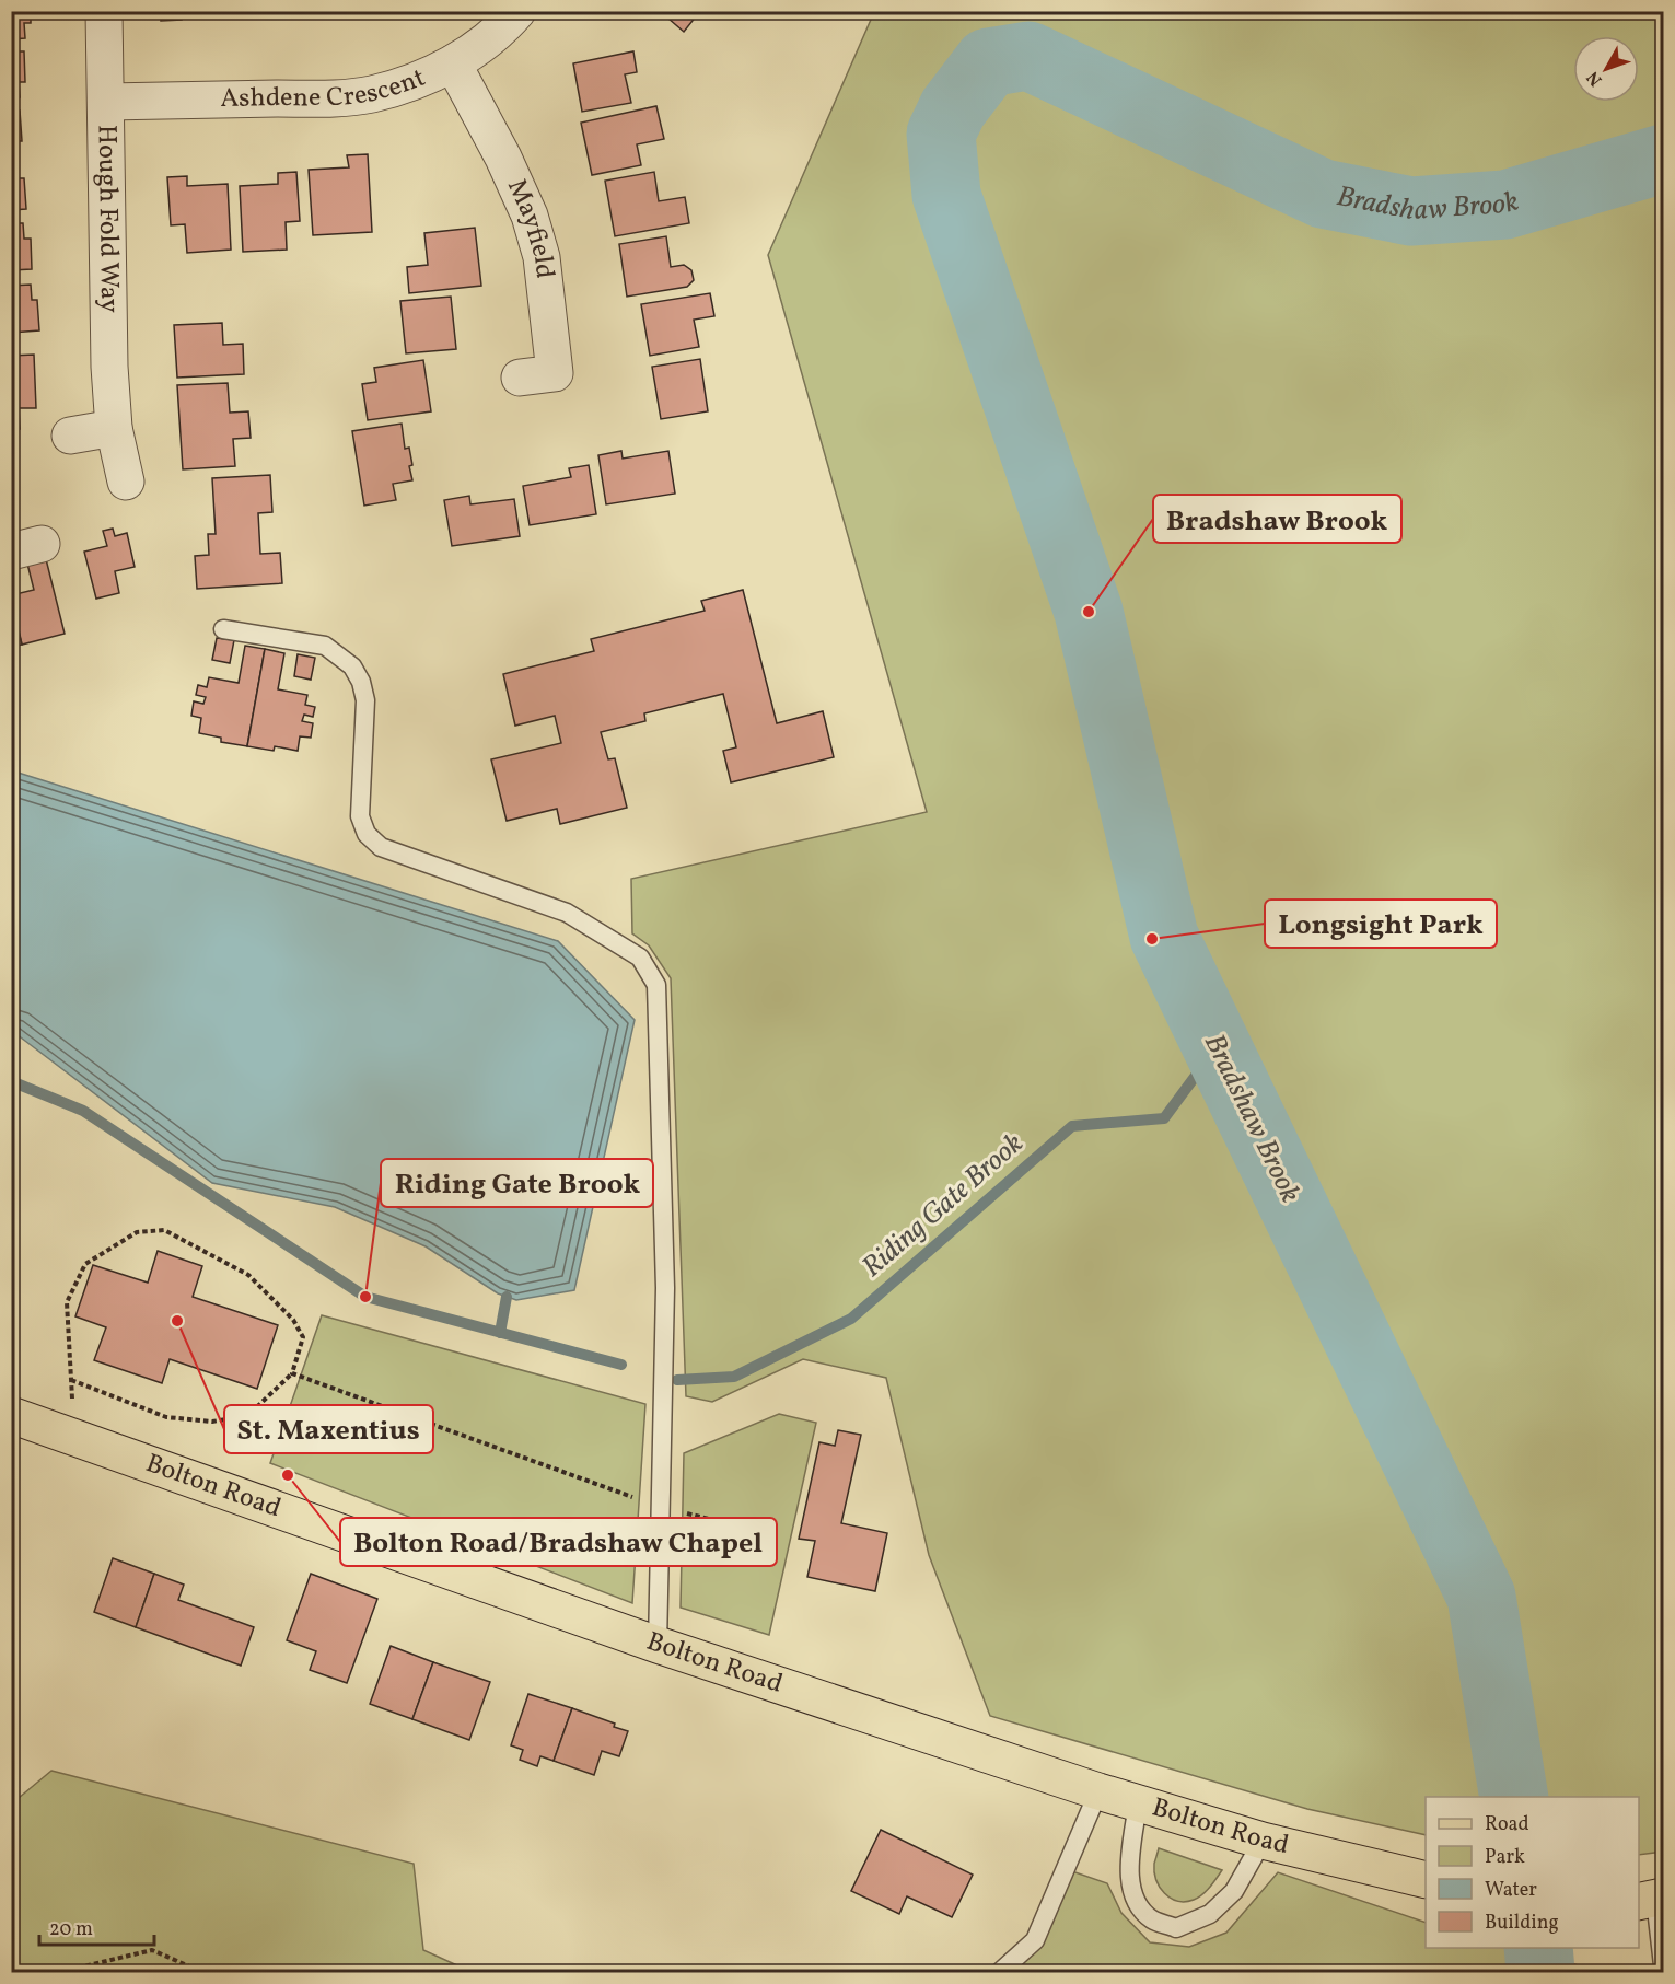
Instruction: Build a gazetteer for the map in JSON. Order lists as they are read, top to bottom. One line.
{"streets":{"main road":["Bolton Road"],"street":["Ashdene Crescent","Hough Fold Way","Mayfield"]},"crossings":[["Ashdene Crescent","Hough Fold Way"],["Ashdene Crescent","Mayfield"]],"water":["Bradshaw Brook","Riding Gate Brook"],"places":["Bradshaw Brook","Longsight Park","Riding Gate Brook","St. Maxentius","Bolton Road/Bradshaw Chapel"],"legend":["Road","Park","Water","Building"],"scale_bar":"20 m","north":"bottom left"}
